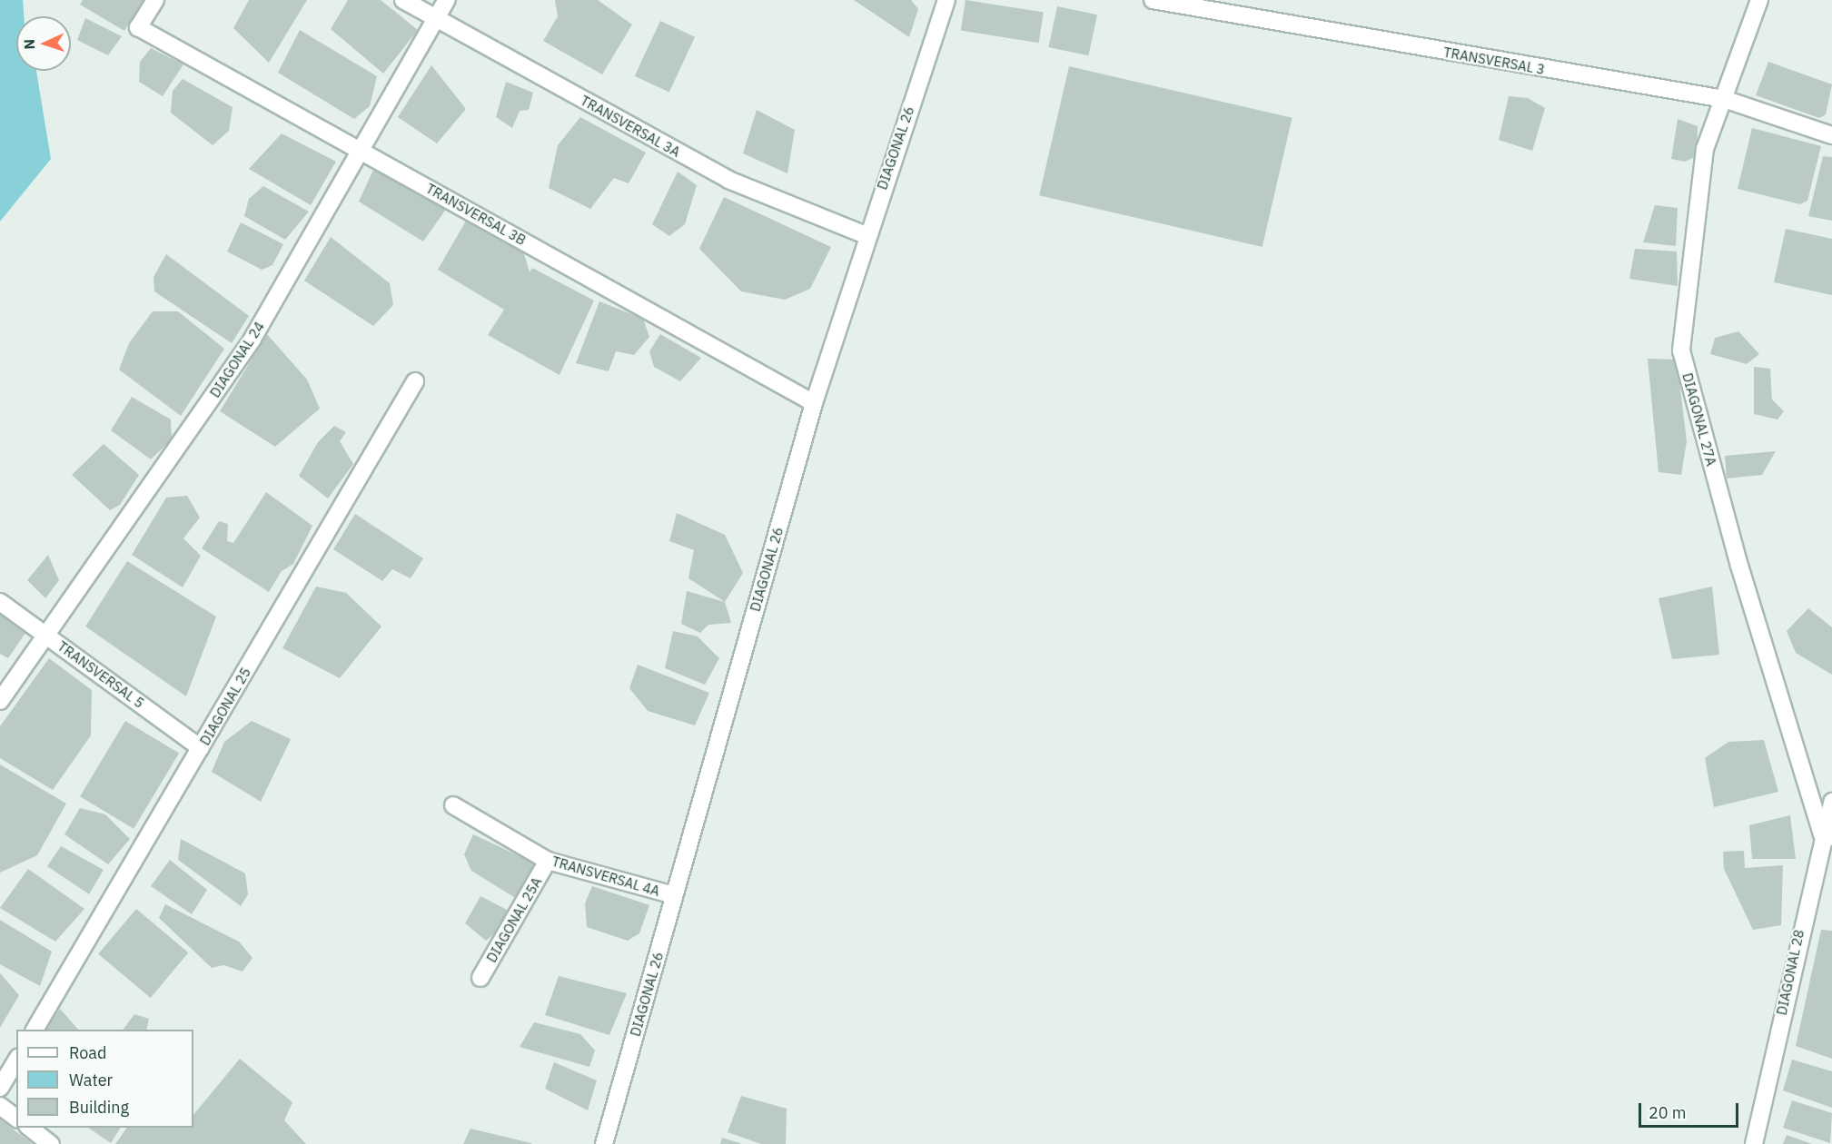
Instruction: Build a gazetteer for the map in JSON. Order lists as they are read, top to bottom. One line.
{"streets":{"street":["TRANSVERSAL 3","TRANSVERSAL 3A","DIAGONAL 26","TRANSVERSAL 3B","DIAGONAL 24","DIAGONAL 27A","TRANSVERSAL 5","DIAGONAL 25","TRANSVERSAL 4A","DIAGONAL 25A","DIAGONAL 28"]},"crossings":[["TRANSVERSAL 3","DIAGONAL 27A"],["TRANSVERSAL 3A","DIAGONAL 26"],["TRANSVERSAL 3A","DIAGONAL 24"],["DIAGONAL 26","TRANSVERSAL 3B"],["DIAGONAL 26","TRANSVERSAL 4A"],["TRANSVERSAL 3B","DIAGONAL 24"],["DIAGONAL 24","TRANSVERSAL 5"],["DIAGONAL 27A","DIAGONAL 28"],["TRANSVERSAL 5","DIAGONAL 25"],["TRANSVERSAL 4A","DIAGONAL 25A"]],"legend":["Road","Water","Building"],"scale_bar":"20 m","north":"left"}
